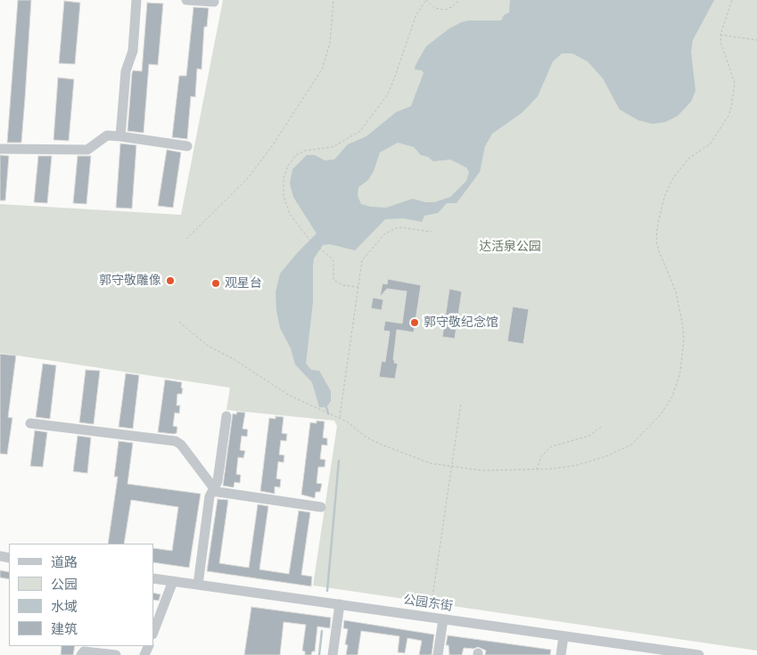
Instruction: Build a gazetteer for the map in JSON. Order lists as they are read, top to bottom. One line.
{"streets":{"street":["公园东街"]},"parks":["达活泉公园"],"places":["郭守敬雕像","观星台","郭守敬纪念馆"],"legend":["道路","公园","水域","建筑"]}
